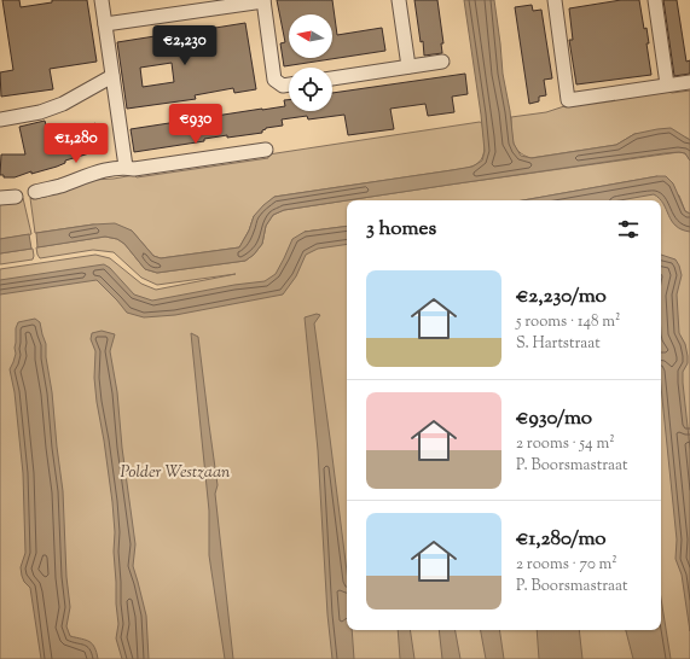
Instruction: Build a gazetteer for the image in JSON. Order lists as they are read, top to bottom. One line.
{"parks":["Polder Westzaan"],"north":"left","page":{"price":["€2,230","€930","€1,280"],"heading":"3 homes","list":[{"name":"€2,230/mo","note":"5 rooms · 148 m² · S. Hartstraat"},{"name":"€930/mo","note":"2 rooms · 54 m² · P. Boorsmastraat"},{"name":"€1,280/mo","note":"2 rooms · 70 m² · P. Boorsmastraat"}]}}
